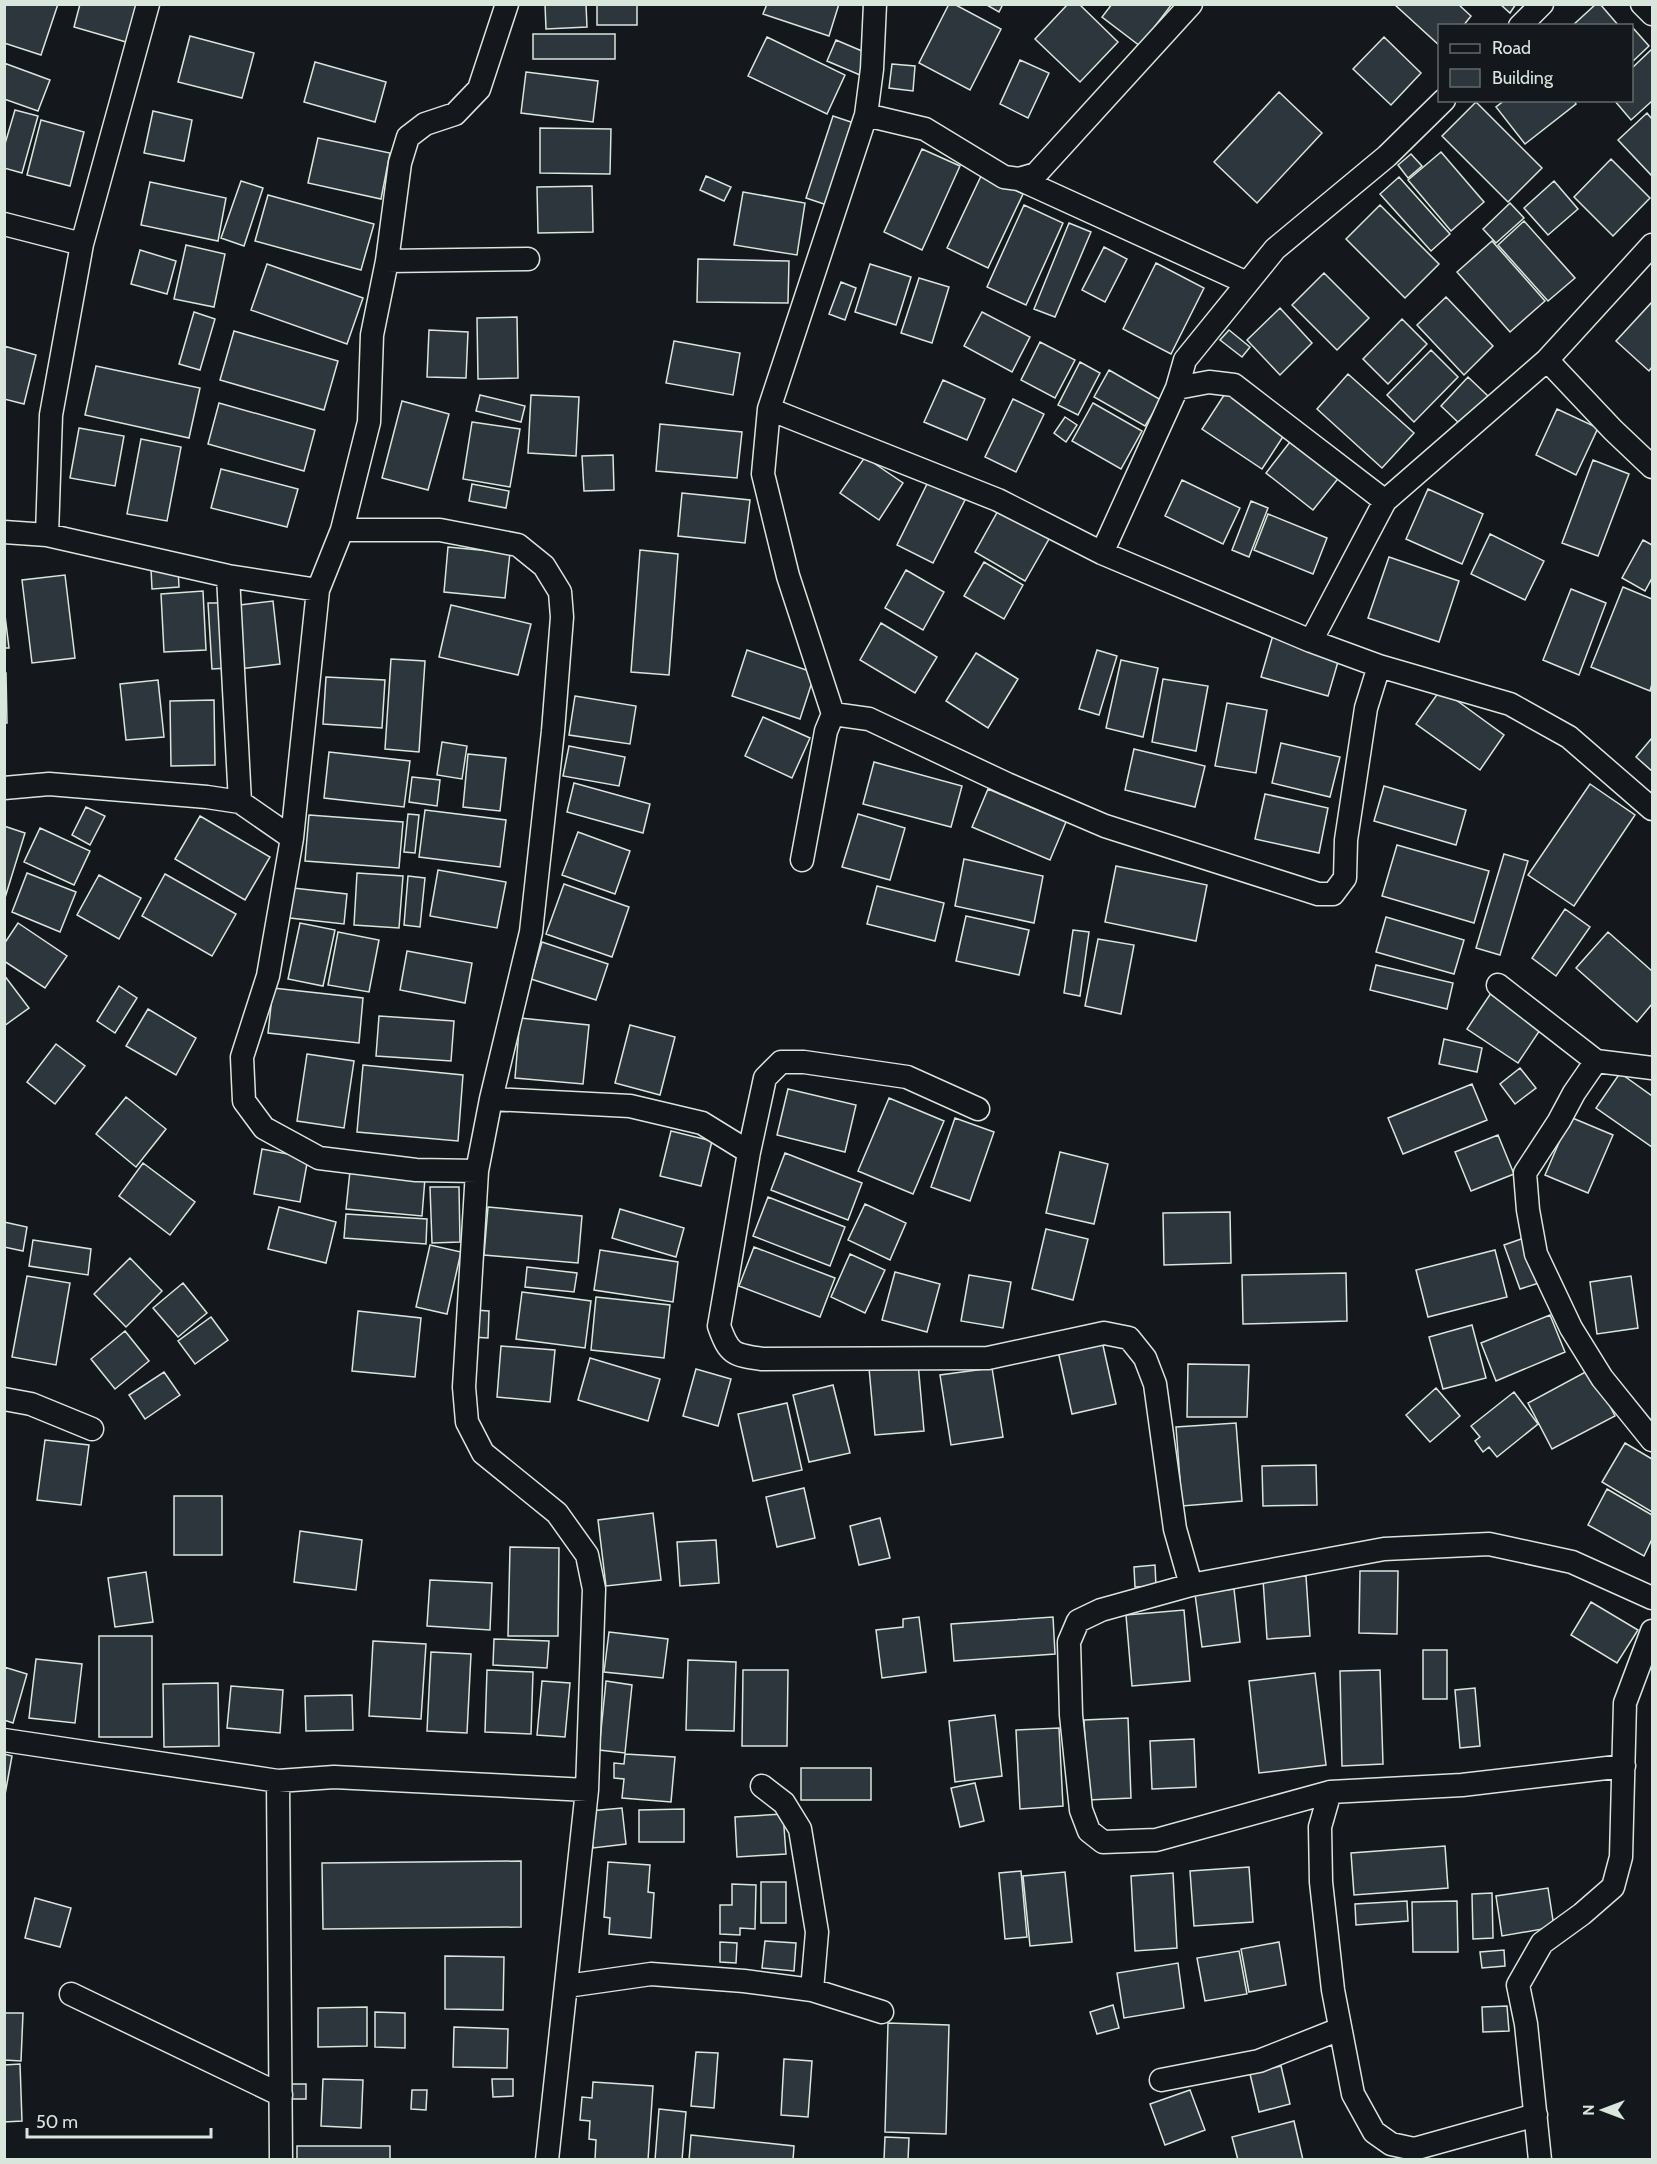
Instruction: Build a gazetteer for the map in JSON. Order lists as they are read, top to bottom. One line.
{"legend":["Road","Building"],"scale_bar":"50 m","north":"left"}
